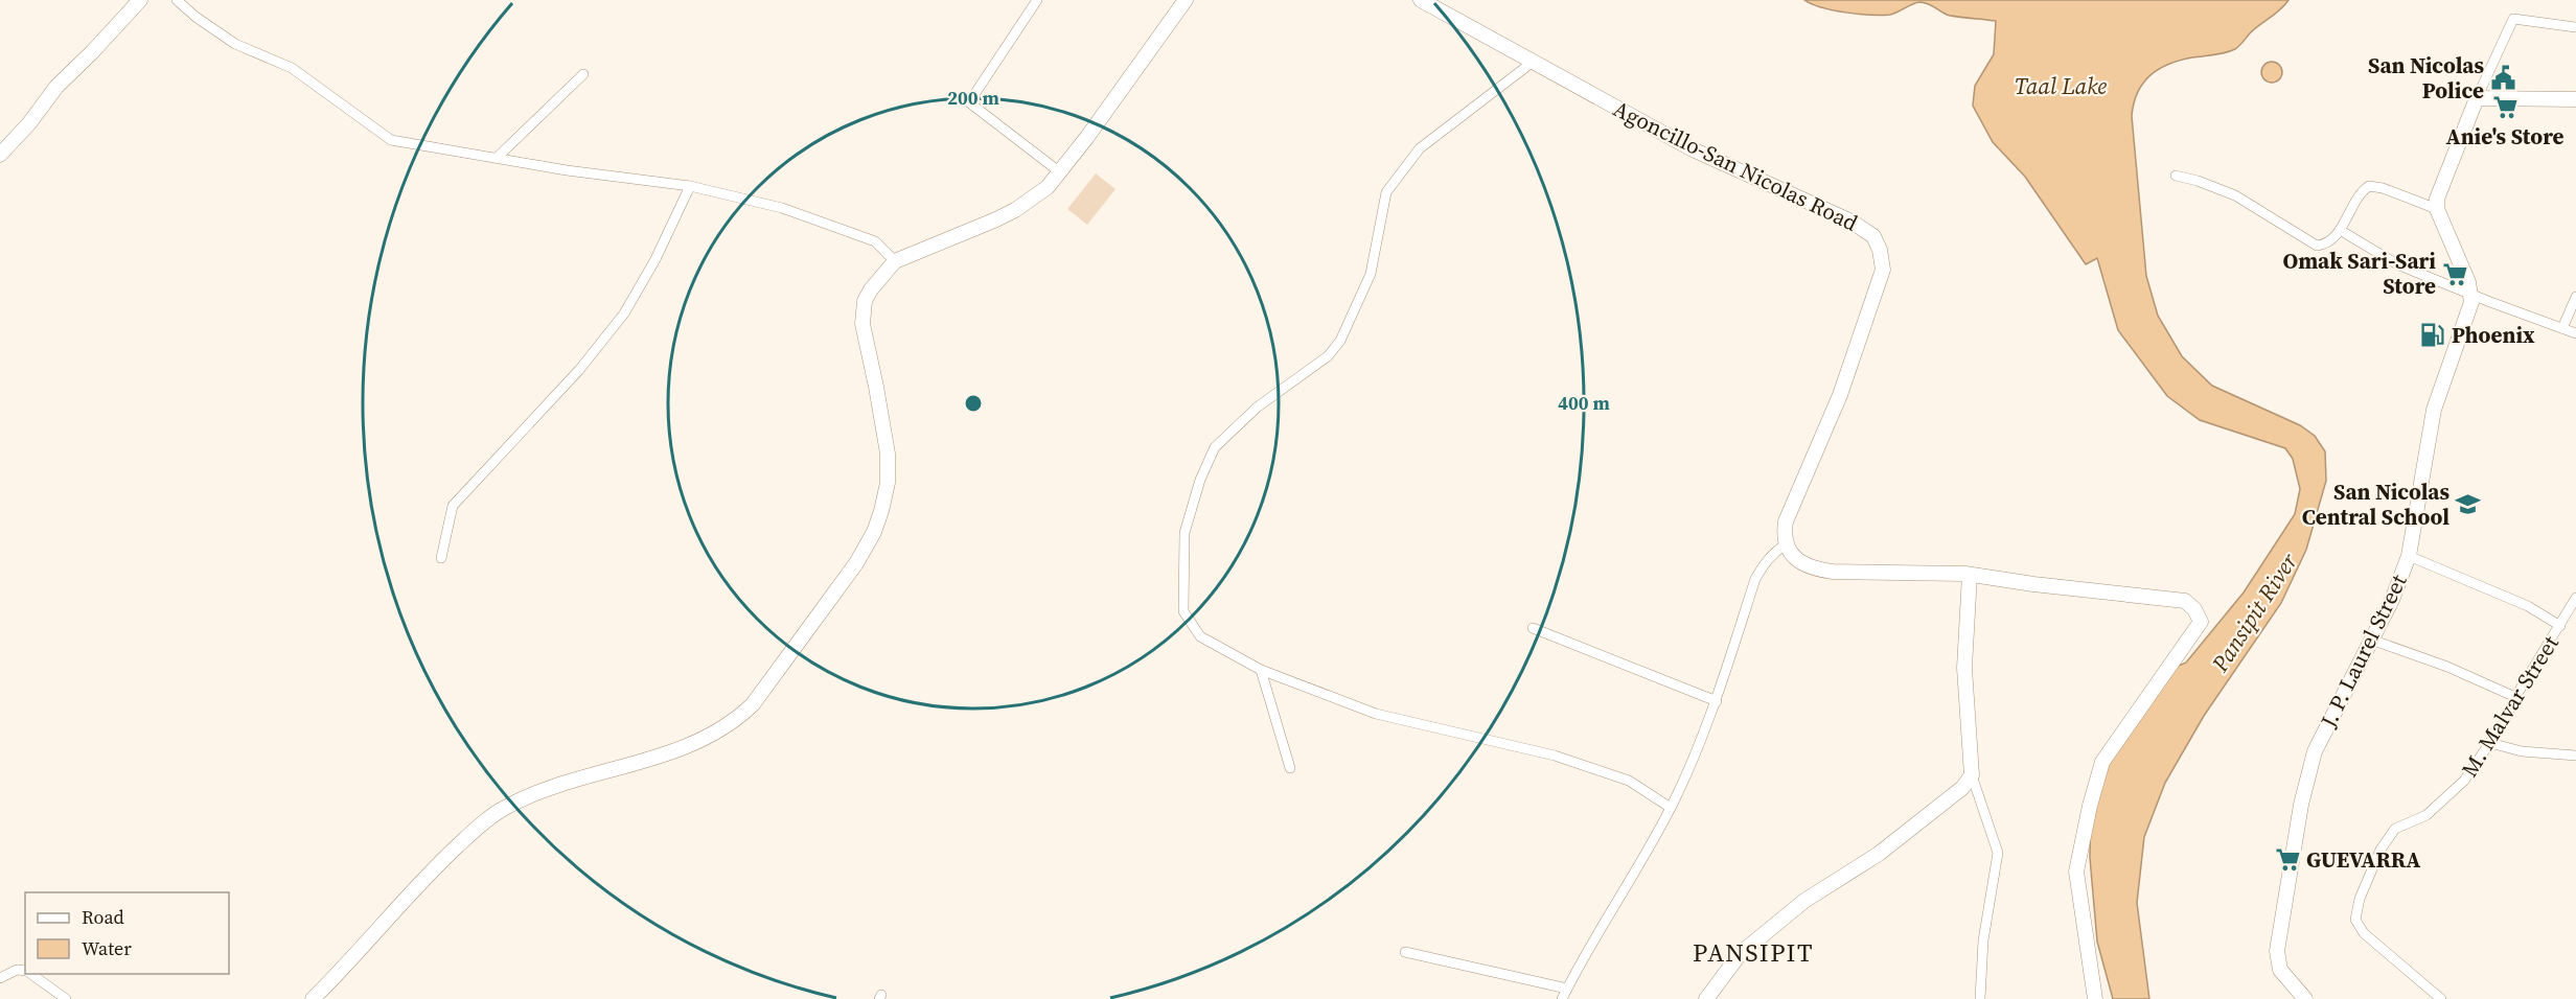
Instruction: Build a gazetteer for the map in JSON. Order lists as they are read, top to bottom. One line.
{"streets":{"main road":["Agoncillo-San Nicolas Road","J. P. Laurel Street"],"street":["M. Malvar Street"]},"districts":["PANSIPIT"],"water":["Taal Lake","Pansipit River"],"places":{"public building":["San Nicolas Police"],"supermarket":["Anie's Store","Omak Sari-Sari Store","GUEVARRA"],"fuel station":["Phoenix"],"school or university":["San Nicolas Central School"]},"legend":["Road","Water"],"rings":["200 m","400 m"]}
